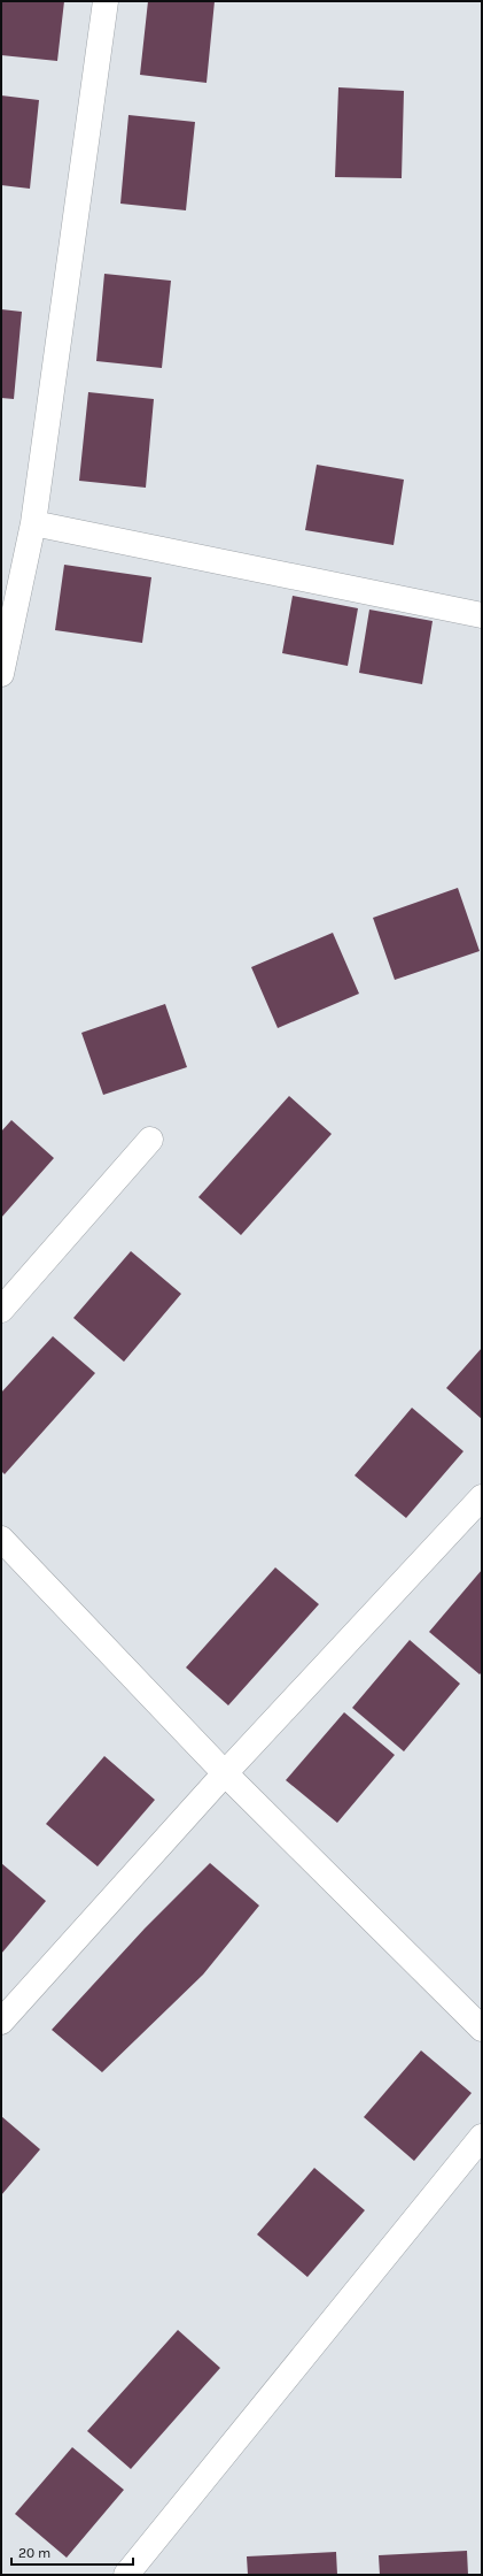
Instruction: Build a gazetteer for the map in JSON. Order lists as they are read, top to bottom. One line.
{"scale_bar":"20 m"}
